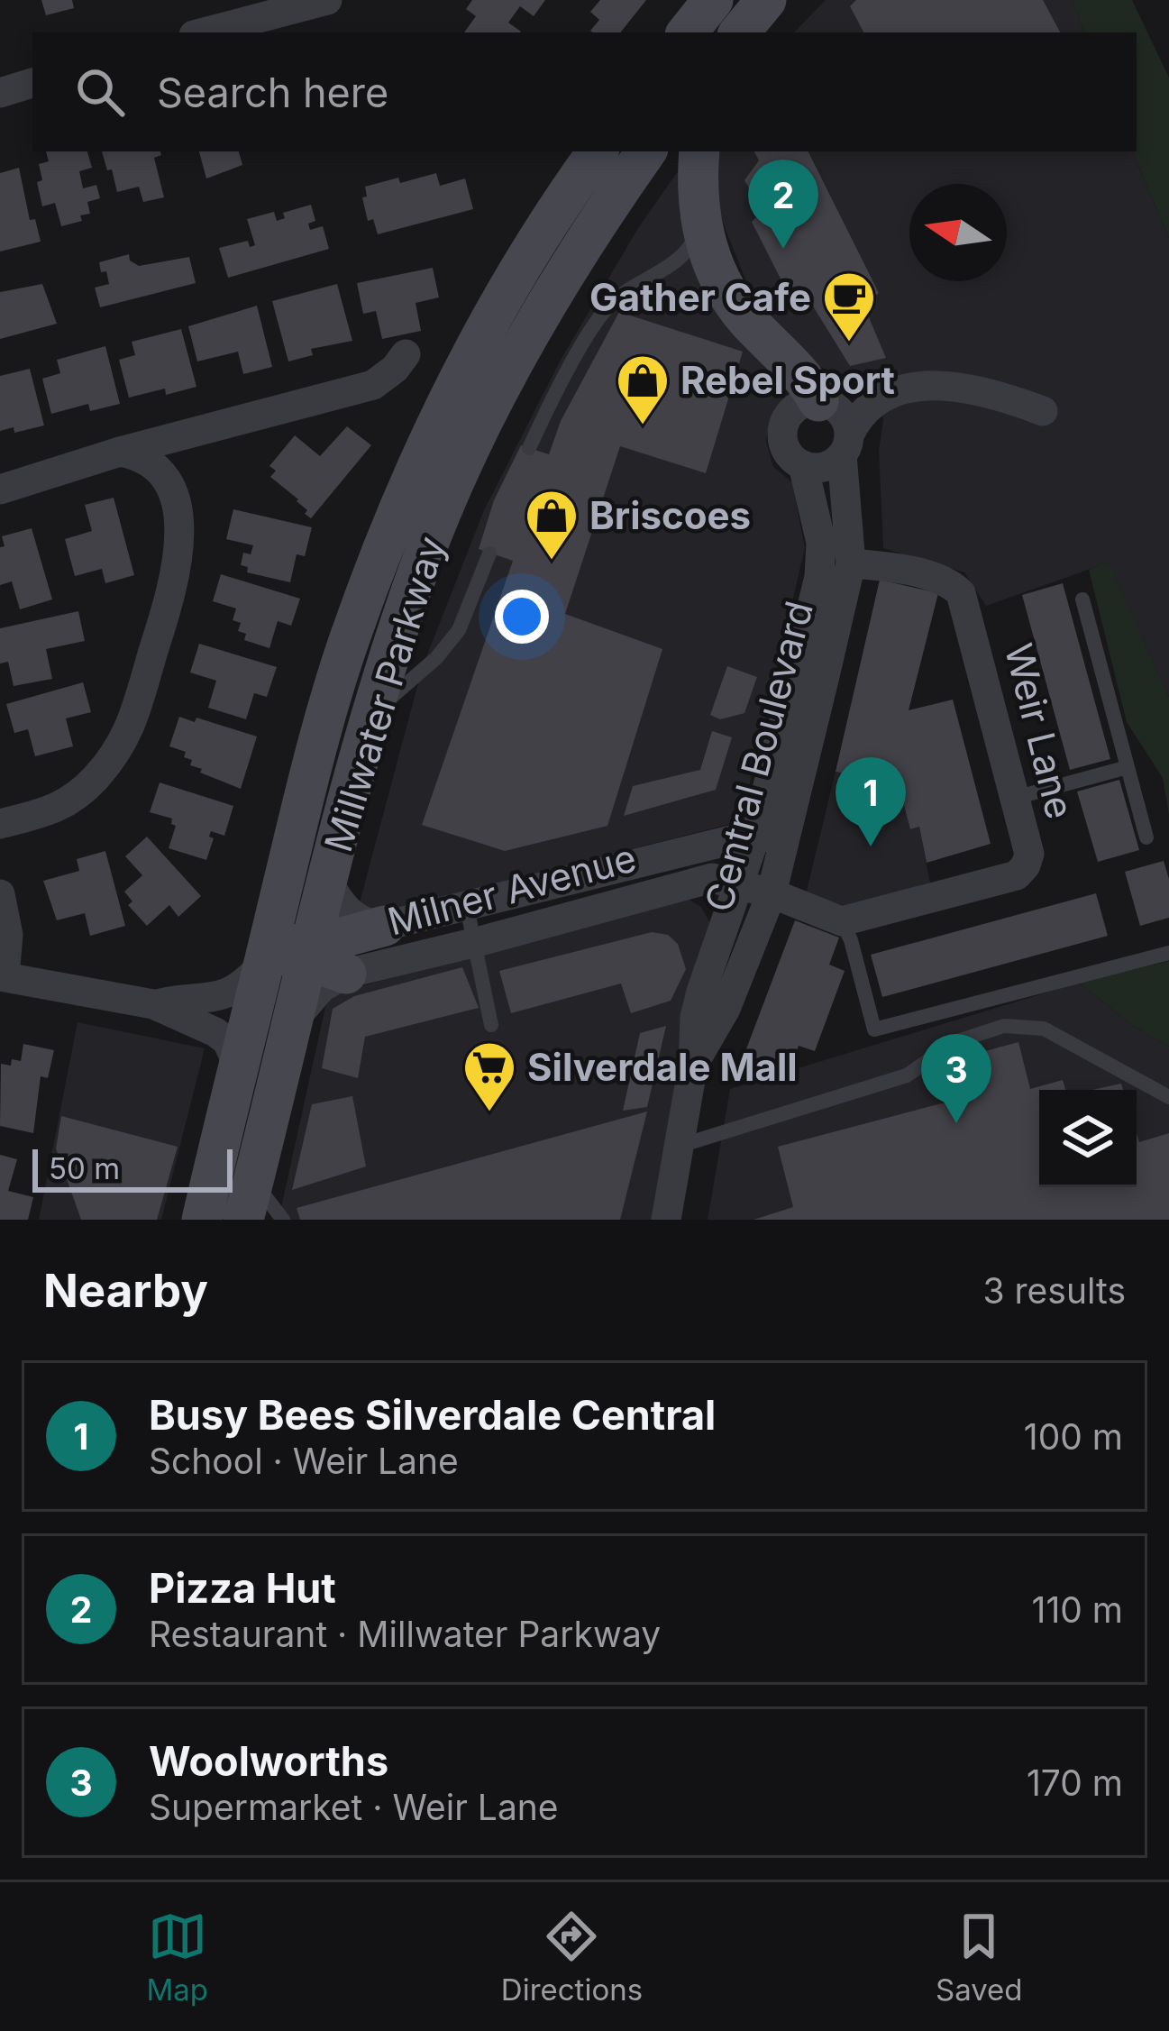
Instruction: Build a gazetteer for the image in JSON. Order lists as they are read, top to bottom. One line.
{"streets":{"main road":["Millwater Parkway"],"street":["Weir Lane","Central Boulevard","Milner Avenue"]},"crossings":[["Millwater Parkway","Milner Avenue"],["Weir Lane","Central Boulevard"],["Central Boulevard","Milner Avenue"]],"places":{"cafe":["Gather Cafe"],"shop":["Rebel Sport","Briscoes"],"supermarket":["Silverdale Mall"]},"scale_bar":"50 m","north":"left","page":{"search":"Search here","pins":["2","1","3"],"scale":"50 m","heading":["Nearby","3 results"],"list":[{"mark":"1","name":"Busy Bees Silverdale Central","note":"School · Weir Lane","value":"100 m"},{"mark":"2","name":"Pizza Hut","note":"Restaurant · Millwater Parkway","value":"110 m"},{"mark":"3","name":"Woolworths","note":"Supermarket · Weir Lane","value":"170 m"}],"nav":["Map","Directions","Saved"]}}
